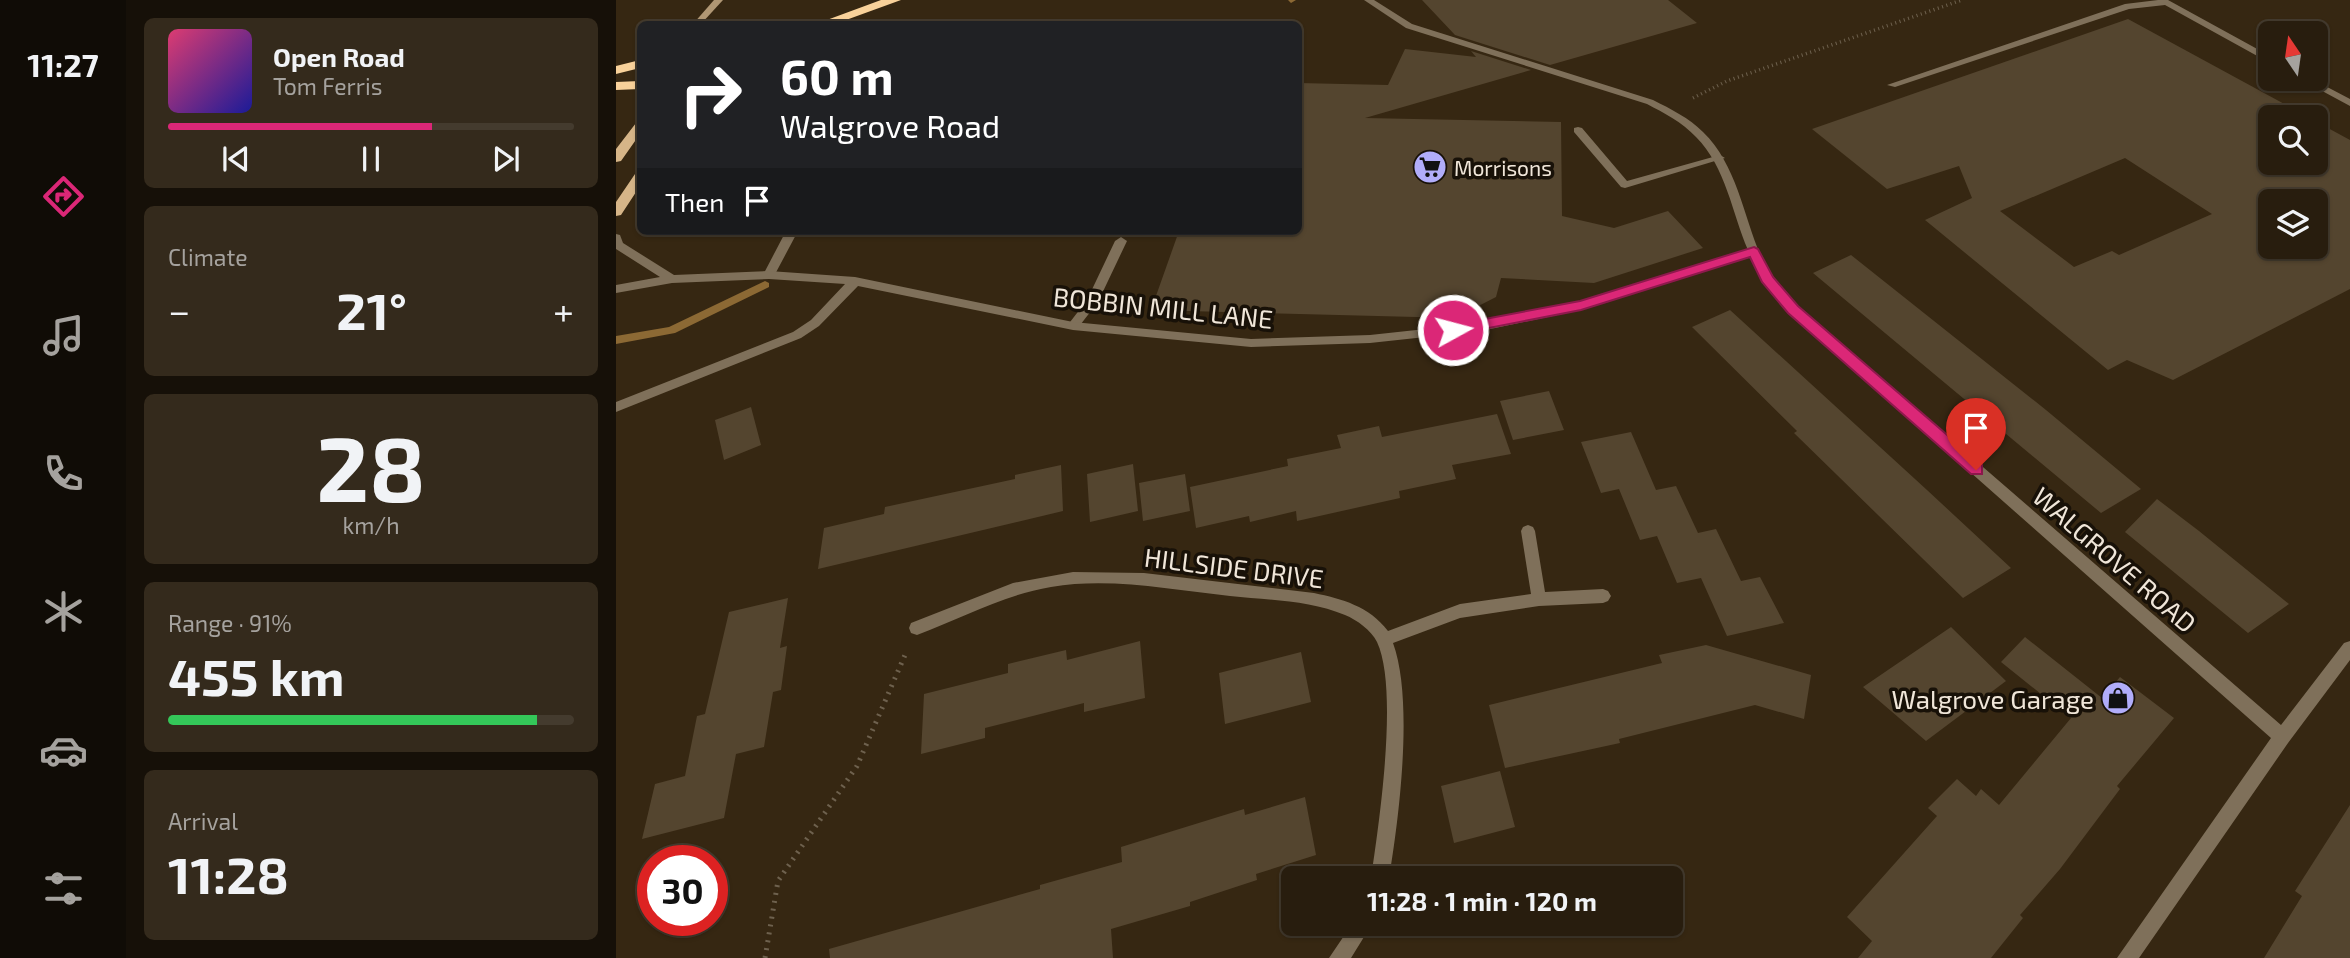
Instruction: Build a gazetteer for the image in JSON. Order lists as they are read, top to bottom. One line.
{"streets":{"street":["BOBBIN MILL LANE","WALGROVE ROAD","HILLSIDE DRIVE"]},"crossings":[["BOBBIN MILL LANE","WALGROVE ROAD"]],"places":{"supermarket":["Morrisons"],"shop":["Walgrove Garage"]},"north":"top","page":{"tabs":"11:27","turn":["60 m","Walgrove Road"],"song":["Open Road","Tom Ferris"],"then":"Then","tile":["Climate",["28","km/h"],["Range · 91%","455 km"],["Arrival","11:28"]],"heat":["−","21°","+"],"limit":"30","trip":"11:28 · 1 min · 120 m"}}
